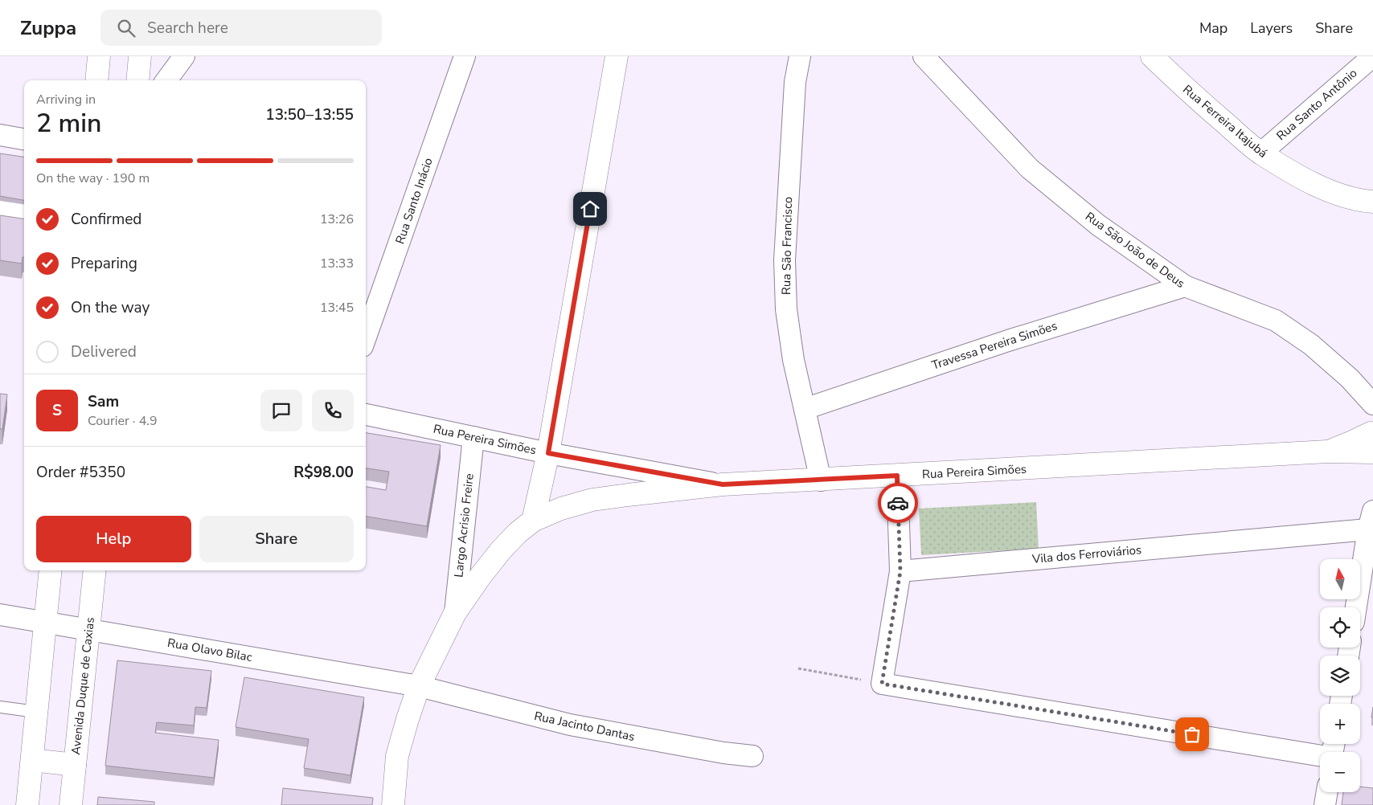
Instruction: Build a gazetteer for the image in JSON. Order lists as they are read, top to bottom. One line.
{"streets":{"street":["Rua Santo Antônio","Rua Ferreira Itajubá","Rua Santo Inácio","Rua São Francisco","Rua São João de Deus","Travessa Pereira Simões","Rua Pereira Simões","Largo Acrisio Freire","Vila dos Ferroviários","Rua Olavo Bilac","Avenida Duque de Caxias","Rua Jacinto Dantas"]},"crossings":[["Rua Santo Antônio","Rua Ferreira Itajubá"],["Rua São Francisco","Travessa Pereira Simões"],["Rua São Francisco","Rua Pereira Simões"],["Rua São João de Deus","Travessa Pereira Simões"],["Rua Pereira Simões","Largo Acrisio Freire"],["Rua Olavo Bilac","Avenida Duque de Caxias"],["Rua Olavo Bilac","Rua Jacinto Dantas"]],"north":"top","page":{"header":"Zuppa","search":"Search here","nav":["Map","Layers","Share"],"heading":["2 min","Arriving in","13:50–13:55"],"panel":["Sam","Courier · 4.9","Order #5350","R$98.00"],"bar":"On the way · 190 m","list":[["Confirmed","13:26"],["Preparing","13:33"],["On the way","13:45"],"Delivered"],"round":"S","buttons":["Help","Share"],"map_buttons":["+","−"]}}
